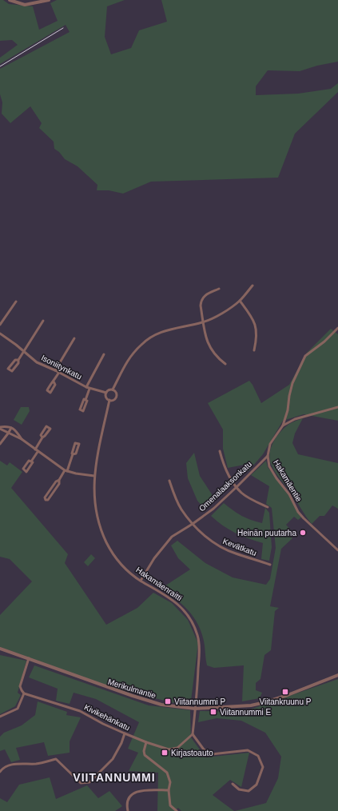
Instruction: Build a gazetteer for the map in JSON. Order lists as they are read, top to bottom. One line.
{"streets":{"street":["Isoniitynkatu","Hakamäentie","Omenalaaksonkatu","Kevätkatu","Hakamäenraitti","Merikulmantie","Kivikehänkatu"]},"crossings":[["Isoniitynkatu","Hakamäenraitti"],["Hakamäentie","Omenalaaksonkatu"],["Omenalaaksonkatu","Kevätkatu"],["Omenalaaksonkatu","Hakamäenraitti"],["Hakamäenraitti","Merikulmantie"]],"districts":["VIITANNUMMI"],"places":{"other":["Heinän puutarha"],"transit":["Viitankruunu P","Viitannummi P","Viitannummi E","Kirjastoauto"]}}
